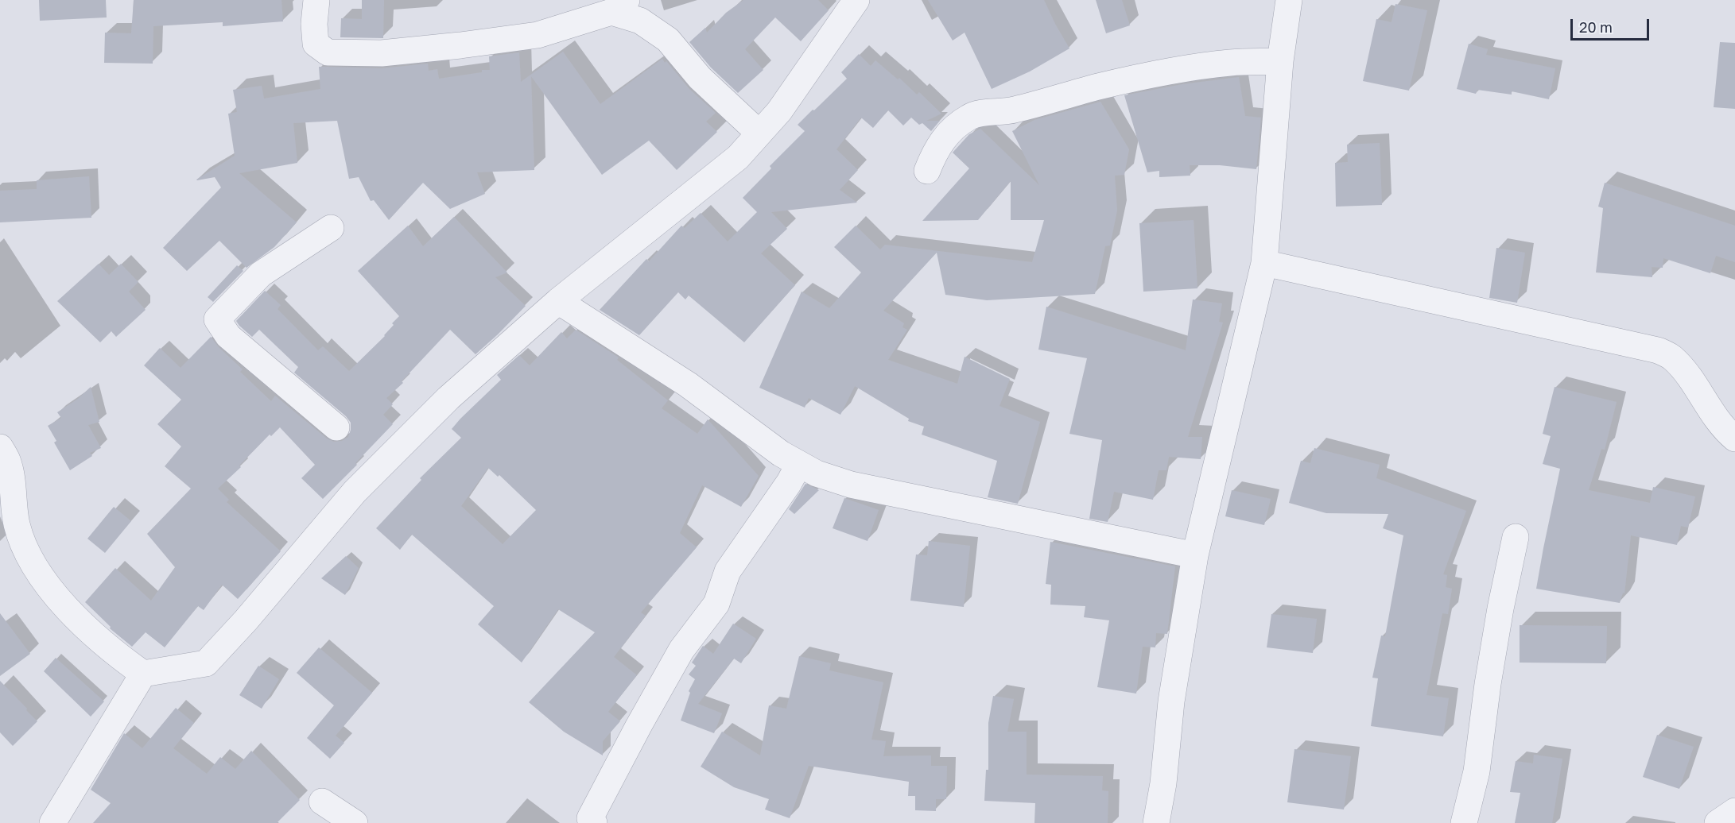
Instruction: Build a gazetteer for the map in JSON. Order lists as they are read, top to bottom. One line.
{"scale_bar":"20 m"}
